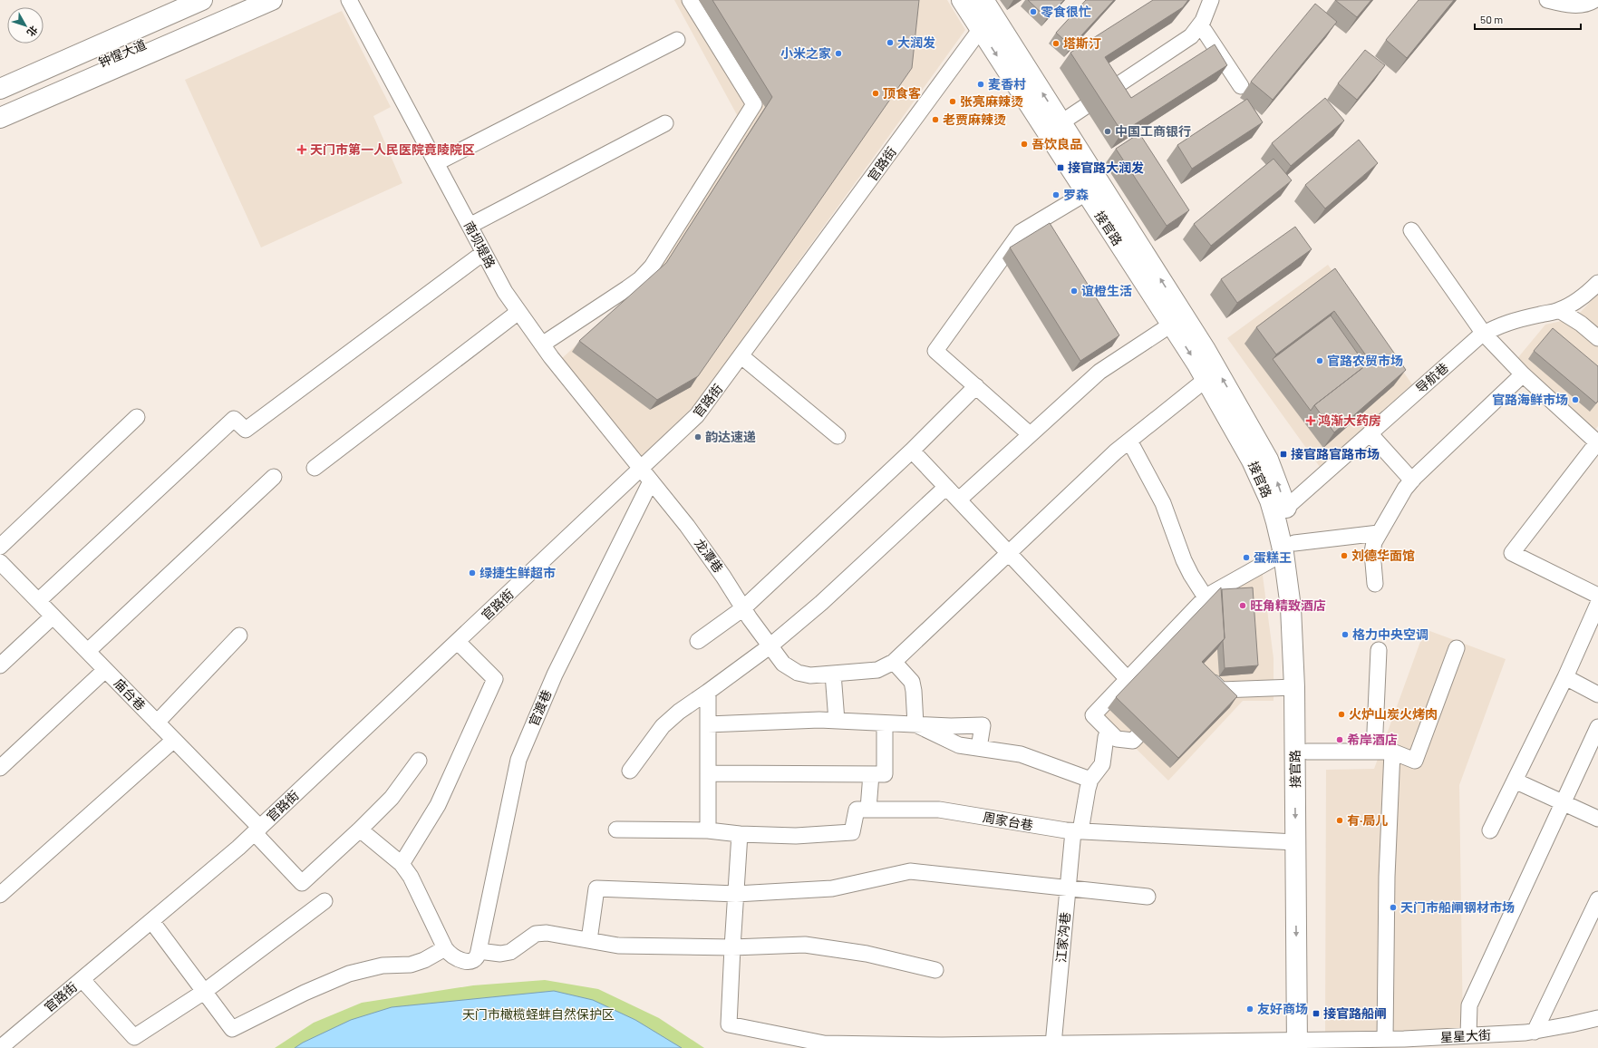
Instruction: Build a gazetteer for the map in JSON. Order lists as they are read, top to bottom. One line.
{"streets":{"main road":["钟惺大道","接官路"],"street":["官路街","南坝堤路","导航巷","龙潭巷","庙台巷","官渡巷","周家台巷","江家沟巷","星星大街"]},"crossings":[["官路街","接官路"],["官路街","南坝堤路"],["官路街","龙潭巷"],["官路街","庙台巷"],["官路街","官渡巷"],["接官路","导航巷"],["接官路","龙潭巷"],["接官路","周家台巷"],["接官路","星星大街"],["南坝堤路","龙潭巷"],["南坝堤路","官渡巷"],["龙潭巷","官渡巷"],["周家台巷","江家沟巷"],["江家沟巷","星星大街"]],"parks":["天门市橄榄蛏蚌自然保护区"],"places":{"other":["零食很忙","大润发","塔斯汀","小米之家","麦香村","顶食客","张亮麻辣烫","老贾麻辣烫","中国工商银行","吾饮良品","罗森","谊橙生活","官路农贸市场","官路海鲜市场","韵达速递","刘德华面馆","蛋糕王","绿捷生鲜超市","旺角精致酒店","格力中央空调","火炉山炭火烤肉","希岸酒店","有·局儿","天门市船闸钢材市场","友好商场"],"health":["天门市第一人民医院竟陵院区","鸿渐大药房"],"transit":["接官路大润发","接官路官路市场","接官路船闸"]},"scale_bar":"50 m","north":"bottom right"}
